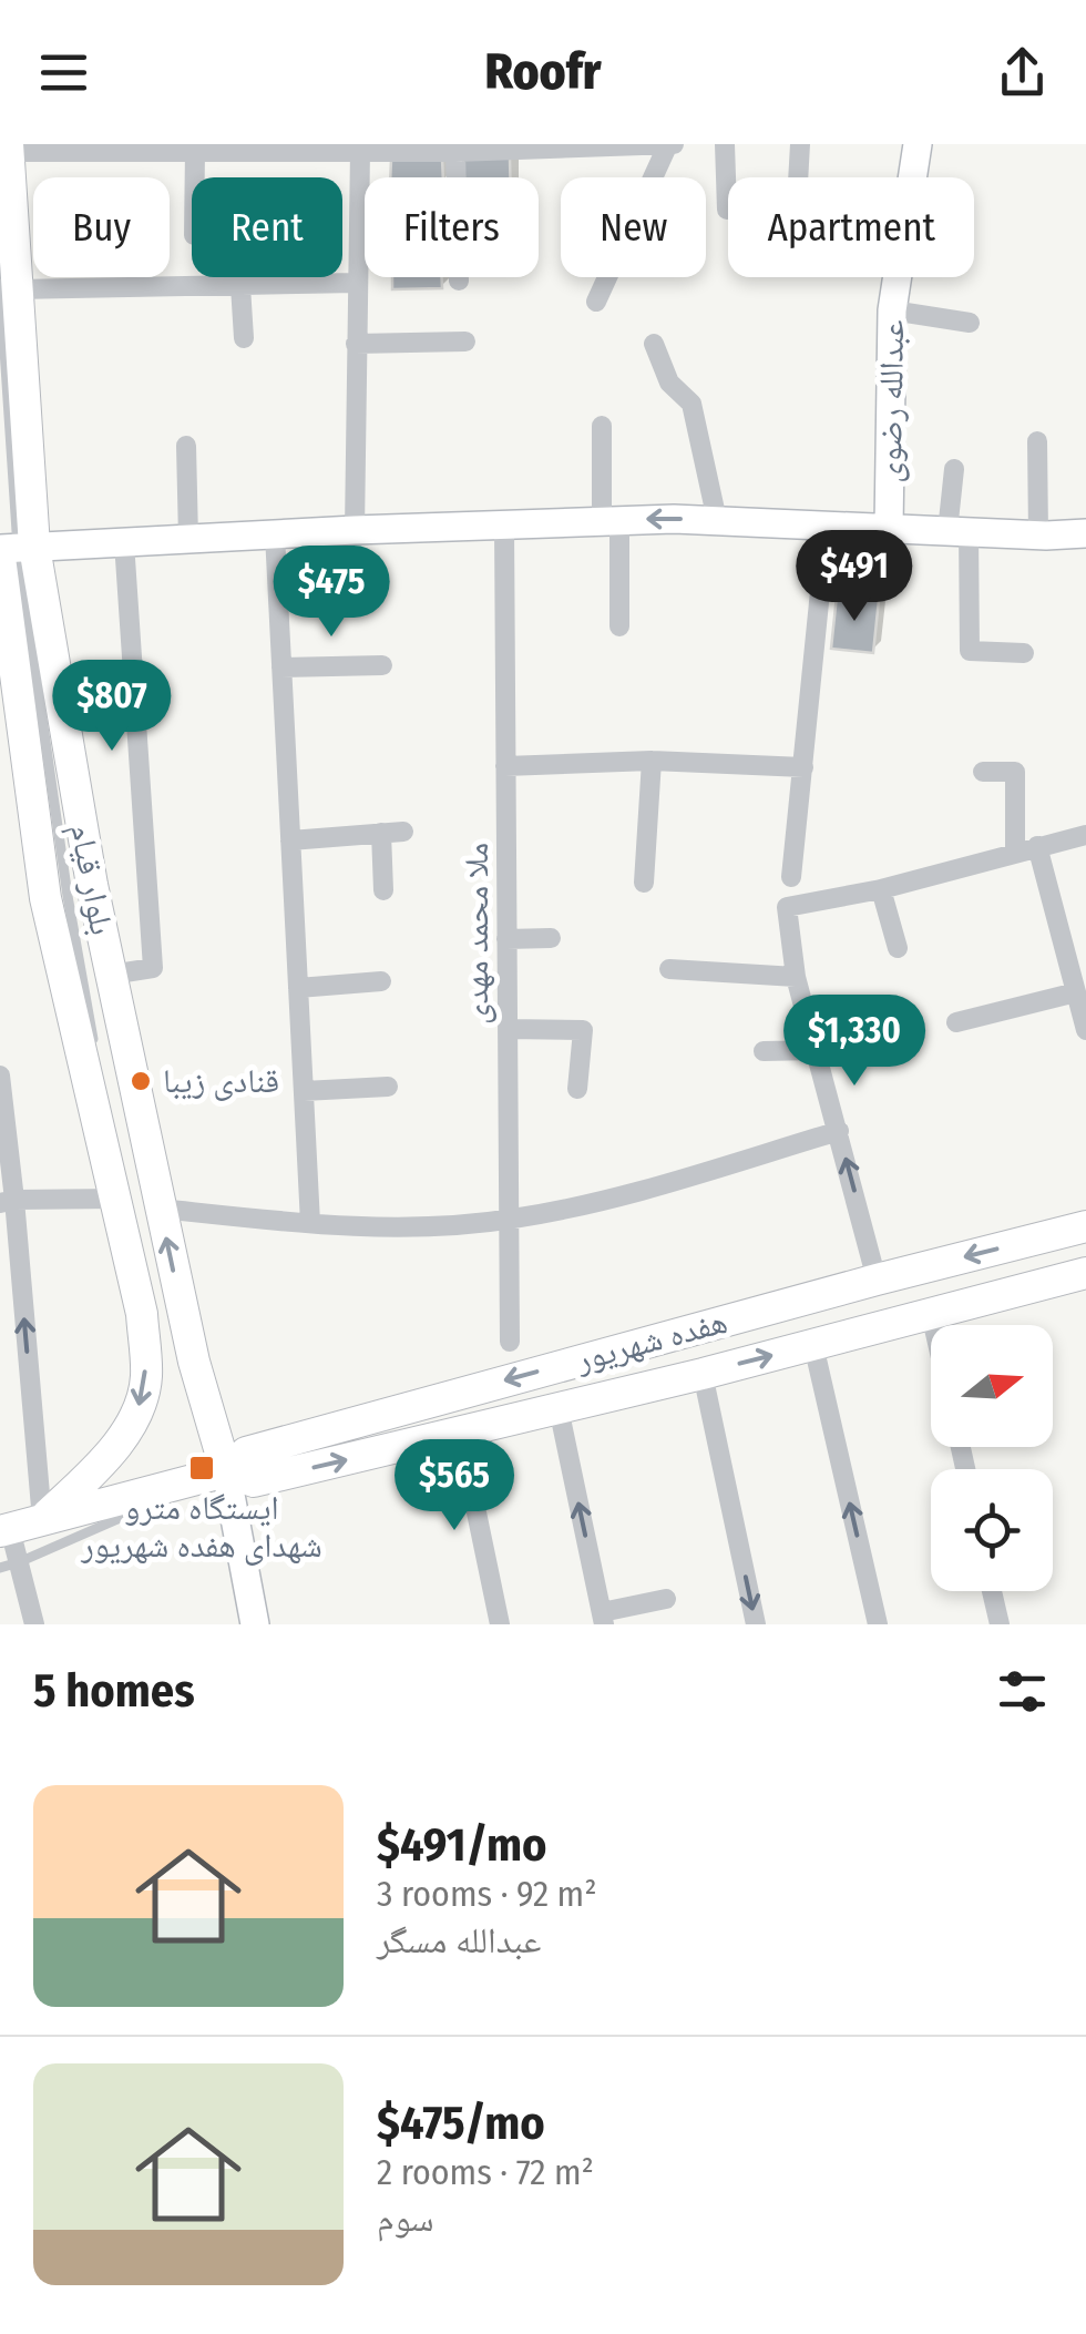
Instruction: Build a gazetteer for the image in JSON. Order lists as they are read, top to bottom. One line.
{"streets":{"main road":["عبدالله رضوی","بلوار قیام","هفده شهریور"],"street":["ملا محمد مهدی"]},"crossings":[["بلوار قیام","هفده شهریور"]],"places":{"other":["قنادی زیبا"],"transit":["ایستگاه مترو شهدای هفده شهریور"]},"north":"right","page":{"header":"Roofr","chip":["Buy","Rent","Filters","New","Apartment"],"price":["$491","$475","$807","$1,330","$565"],"heading":"5 homes","list":[{"name":"$491/mo","note":"3 rooms · 92 m² · عبدالله مسگر"},{"name":"$475/mo","note":"2 rooms · 72 m² · سوم"}]}}
